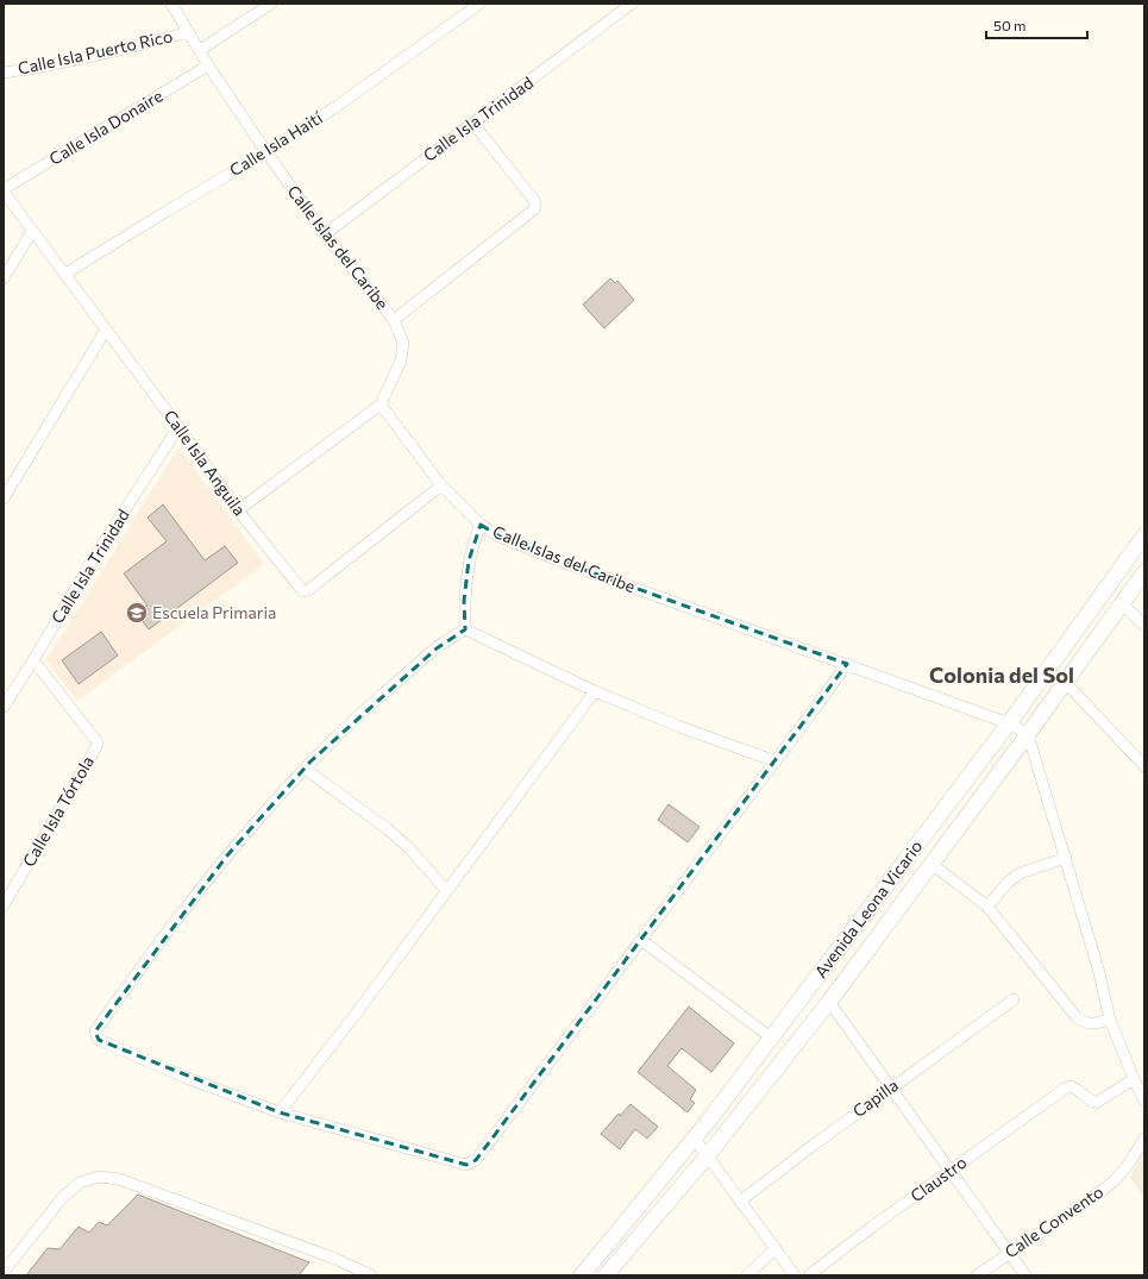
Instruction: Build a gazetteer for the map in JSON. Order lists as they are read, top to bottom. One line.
{"streets":{"street":["Calle Isla Puerto Rico","Calle Isla Trinidad","Calle Isla Donaire","Calle Isla Haití","Calle Islas del Caribe","Calle Isla Anguila","Calle Isla Tórtola","Avenida Leona Vicario","Capilla","Claustro","Calle Convento"]},"crossings":[["Calle Isla Puerto Rico","Calle Islas del Caribe"],["Calle Isla Trinidad","Calle Islas del Caribe"],["Calle Isla Trinidad","Calle Isla Anguila"],["Calle Isla Trinidad","Calle Isla Tórtola"],["Calle Isla Donaire","Calle Islas del Caribe"],["Calle Isla Donaire","Calle Isla Anguila"],["Calle Isla Haití","Calle Islas del Caribe"],["Calle Isla Haití","Calle Isla Anguila"],["Calle Islas del Caribe","Calle Isla Anguila"],["Calle Islas del Caribe","Avenida Leona Vicario"]],"districts":["Colonia del Sol"],"places":{"school or university":["Escuela Primaria"]},"scale_bar":"50 m"}
